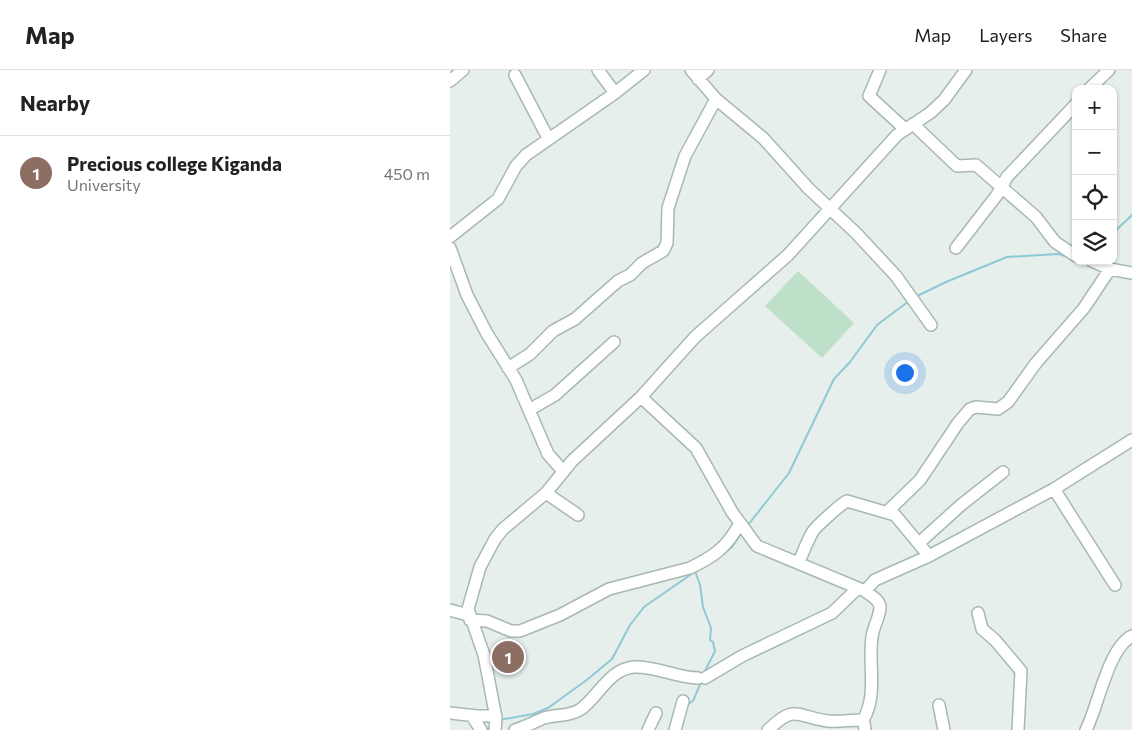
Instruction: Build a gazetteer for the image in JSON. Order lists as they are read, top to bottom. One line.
{"page":{"header":"Map","nav":["Map","Layers","Share"],"heading":"Nearby","map_buttons":["+","−"],"list":[{"mark":"1","name":"Precious college Kiganda","note":"University","value":"450 m"}],"pins":"1"}}
